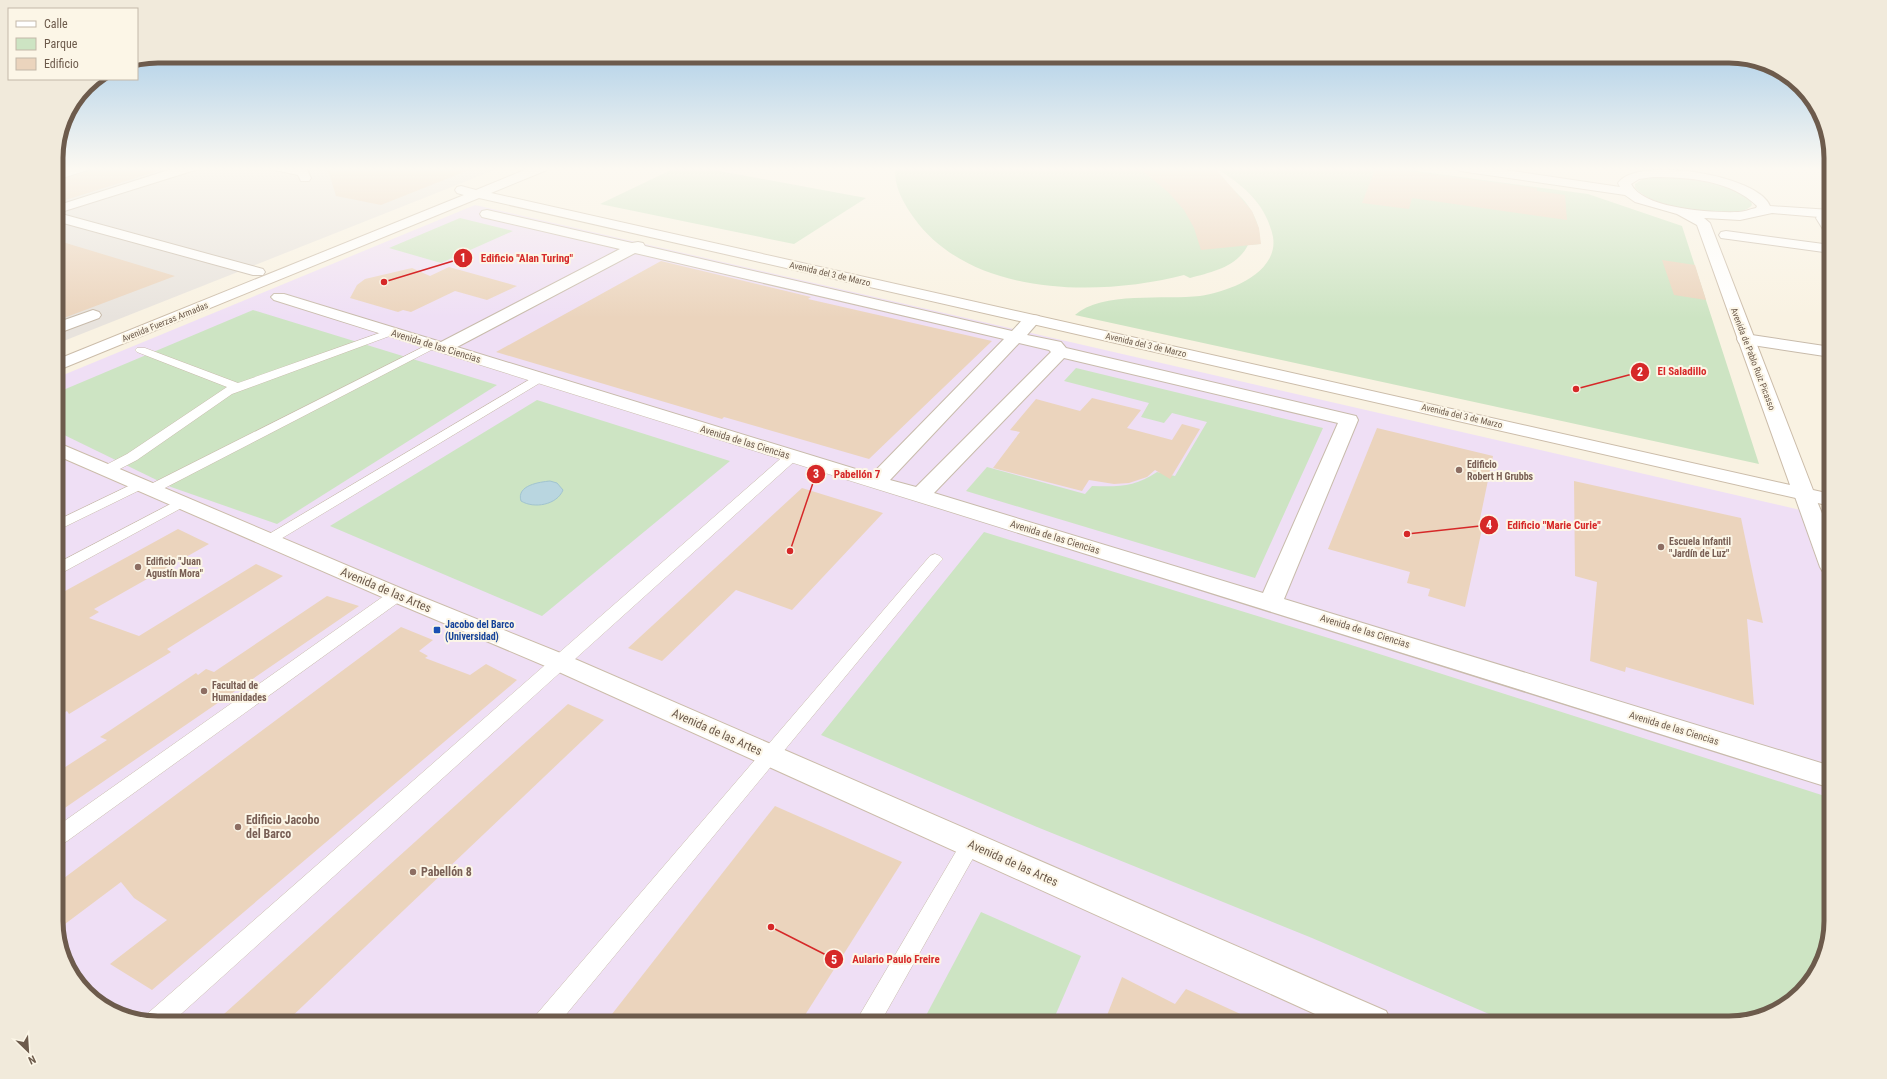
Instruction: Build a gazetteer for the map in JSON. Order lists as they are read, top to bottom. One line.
{"streets":{"street":["Avenida del 3 de Marzo","Avenida Fuerzas Armadas","Avenida de las Ciencias","Avenida de Pablo Ruiz Picasso","Avenida de las Artes"]},"crossings":[["Avenida del 3 de Marzo","Avenida de Pablo Ruiz Picasso"],["Avenida Fuerzas Armadas","Avenida de las Ciencias"]],"places":{"other":["Edificio \"Alan Turing\"","El Saladillo","Edificio Robert H Grubbs","Edificio \"Marie Curie\"","Escuela Infantil \"Jardín de Luz\"","Pabellón 7","Edificio \"Juan Agustín Mora\"","Facultad de Humanidades","Edificio Jacobo del Barco","Pabellón 8","Aulario Paulo Freire"],"transit":["Jacobo del Barco (Universidad)"]},"legend":["Calle","Parque","Edificio"],"north":"bottom right"}
